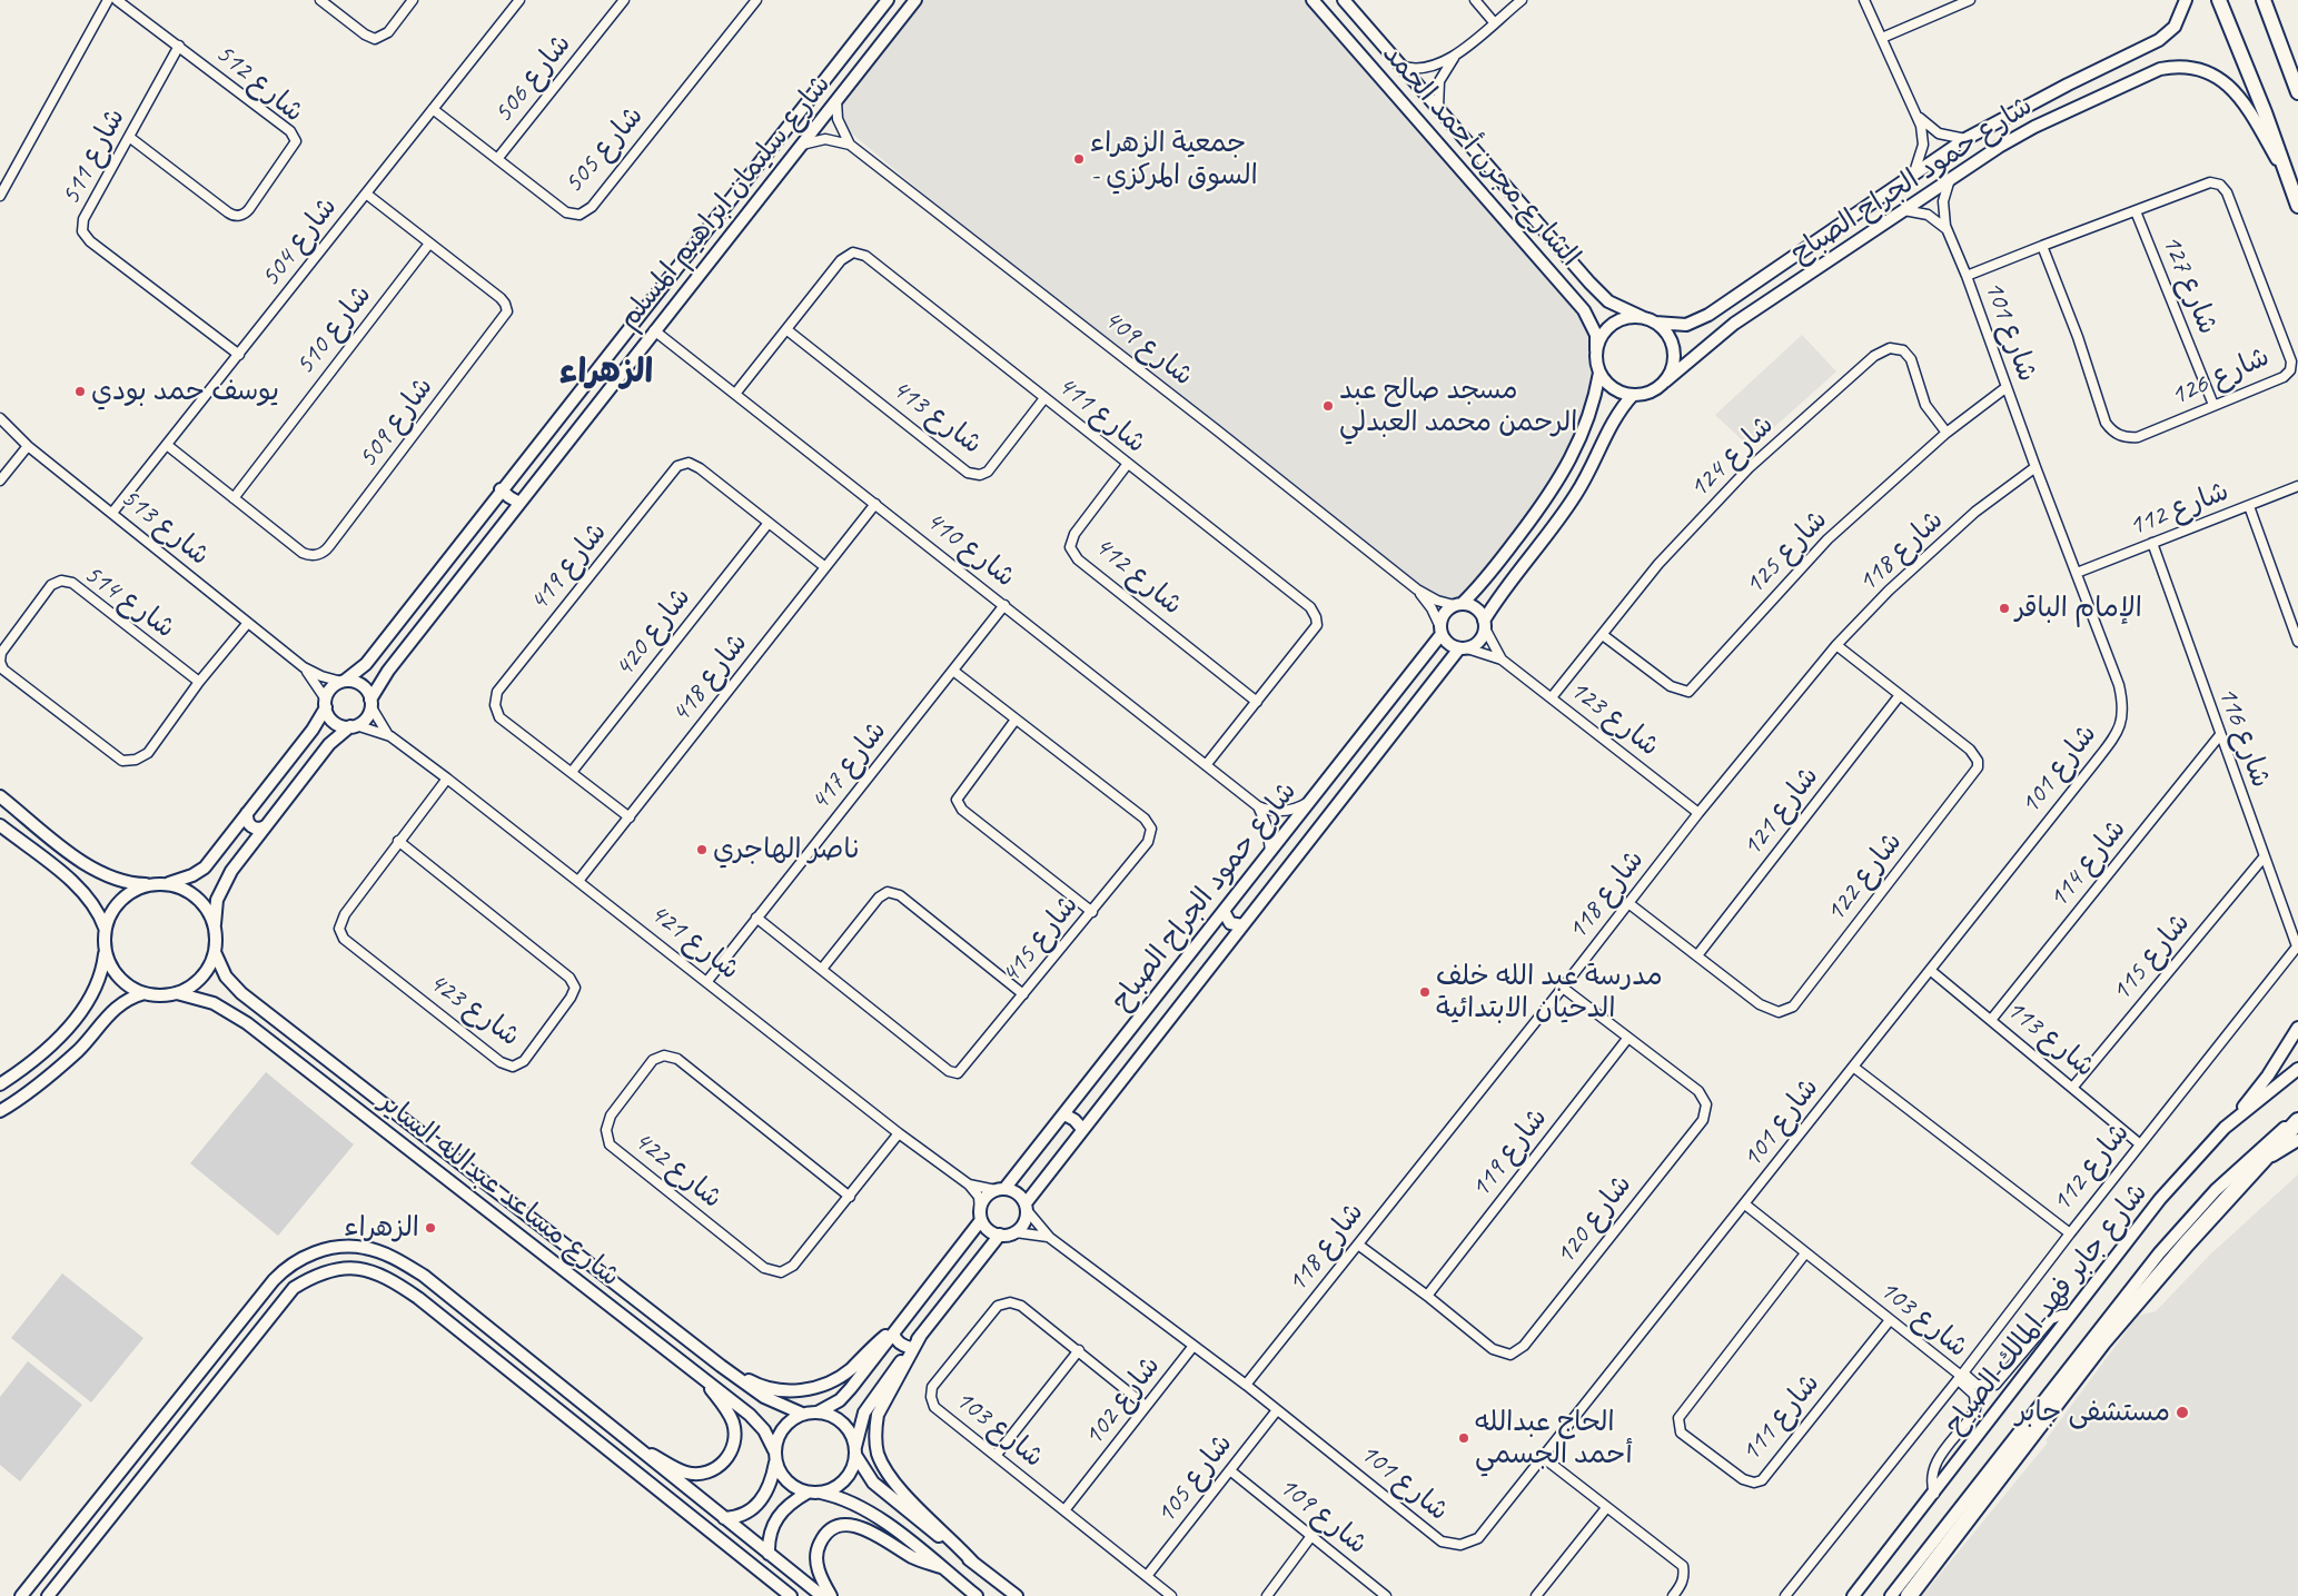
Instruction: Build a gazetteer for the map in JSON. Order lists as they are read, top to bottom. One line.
{"streets":{"street":["شارع 506","شارع 512","شارع 505","الشارع مجرن أحمد الحمد","شارع 511","شارع حمود الجراح الصباح","شارع سليمان ابراهيم المسلم","شارع 504","شارع 127","شارع 510","شارع 101","شارع 409","شارع 126","شارع 411","شارع 413","شارع 509","شارع 124","شارع 112","شارع 513","شارع 410","شارع 118","شارع 125","شارع 419","شارع 412","شارع 514","شارع 420","شارع 418","شارع 123","شارع 116","شارع 417","شارع 121","شارع 114","شارع 122","شارع 415","شارع 421","شارع 115","شارع 423","شارع 113","شارع 119","شارع 422","شارع مساعد عبدالله الساير","شارع 120","شارع جابر فهد المالك الصباح","شارع 103","شارع 102","شارع 111","شارع 105","شارع 109"]},"crossings":[["شارع 506","شارع 505"],["شارع 512","شارع 511"],["شارع 505","شارع 504"],["الشارع مجرن أحمد الحمد","شارع حمود الجراح الصباح"],["شارع 511","شارع 504"],["شارع حمود الجراح الصباح","شارع 101"],["شارع حمود الجراح الصباح","شارع 409"],["شارع حمود الجراح الصباح","شارع 410"],["شارع حمود الجراح الصباح","شارع 123"],["شارع حمود الجراح الصباح","شارع 421"],["شارع سليمان ابراهيم المسلم","شارع 409"],["شارع سليمان ابراهيم المسلم","شارع 513"],["شارع سليمان ابراهيم المسلم","شارع 410"],["شارع سليمان ابراهيم المسلم","شارع 421"],["شارع 504","شارع 509"],["شارع 504","شارع 513"],["شارع 127","شارع 126"],["شارع 510","شارع 509"],["شارع 101","شارع 126"],["شارع 101","شارع 112"],["شارع 101","شارع 118"],["شارع 101","شارع 125"],["شارع 101","شارع 421"],["شارع 101","شارع 113"],["شارع 101","شارع 103"],["شارع 101","شارع 102"],["شارع 101","شارع 105"],["شارع 409","شارع 123"],["شارع 411","شارع 413"],["شارع 411","شارع 410"],["شارع 411","شارع 412"],["شارع 124","شارع 125"],["شارع 124","شارع 123"],["شارع 112","شارع 116"],["شارع 112","شارع 113"],["شارع 513","شارع 514"],["شارع 513","شارع 421"],["شارع 410","شارع 418"],["شارع 410","شارع 417"],["شارع 118","شارع 123"],["شارع 118","شارع 122"],["شارع 118","شارع 120"],["شارع 419","شارع 420"],["شارع 419","شارع 418"],["شارع 418","شارع 421"],["شارع 116","شارع 114"],["شارع 116","شارع 115"],["شارع 417","شارع 415"],["شارع 417","شارع 421"],["شارع 121","شارع 122"],["شارع 114","شارع 113"],["شارع 421","شارع 423"],["شارع 421","شارع 422"],["شارع 115","شارع 113"],["شارع 119","شارع 120"],["شارع 103","شارع 102"],["شارع 103","شارع 111"],["شارع 103","شارع 105"],["شارع 105","شارع 109"]],"districts":["الزهراء"],"places":["جمعية الزهراء - السوق المركزي","يوسف حمد بودي","مسجد صالح عبد الرحمن محمد العبدلي","الإمام الباقر","ناصر الهاجري","مدرسة عبد الله خلف الدحيان الابتدائية","الزهراء","مستشفى جابر","الحاج عبدالله أحمد الجسمي"]}
